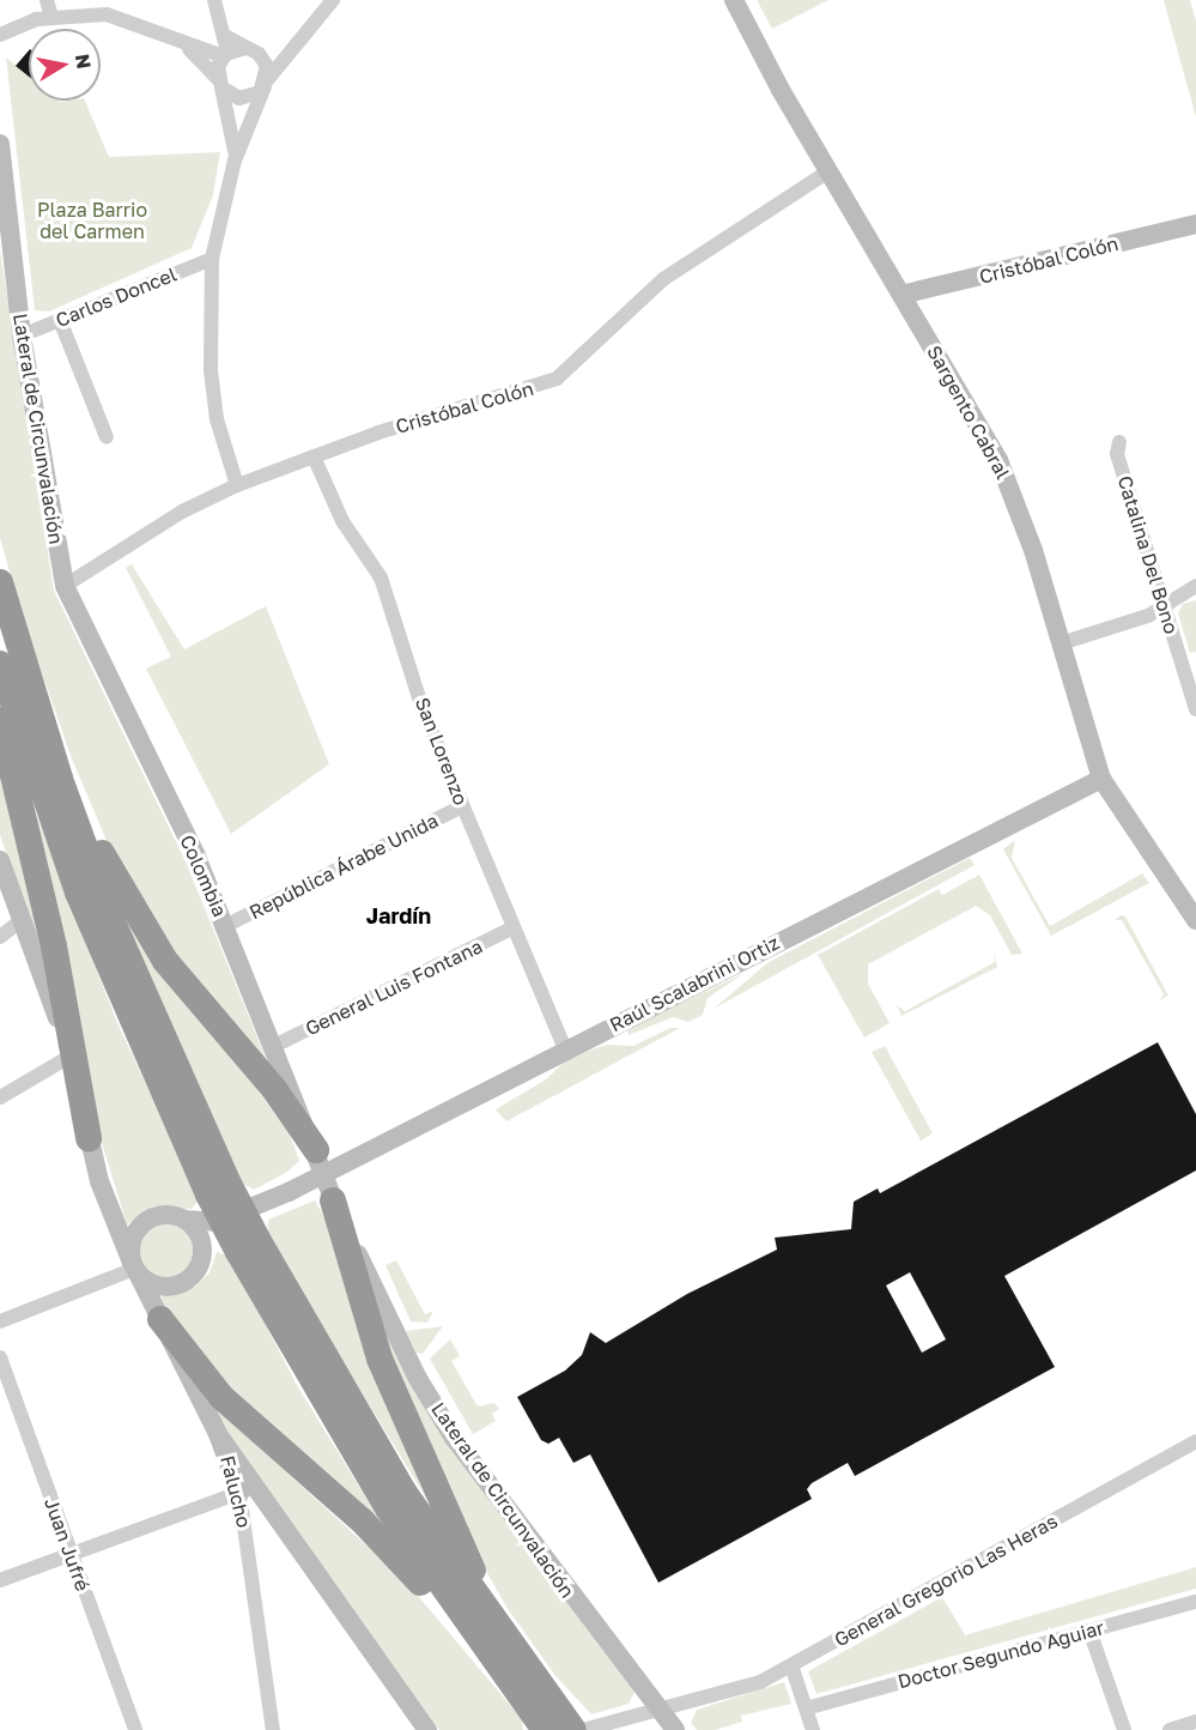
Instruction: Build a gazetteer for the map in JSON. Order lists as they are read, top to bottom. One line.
{"streets":{"street":["Cristóbal Colón","Carlos Doncel","Sargento Cabral","Lateral de Circunvalación","Catalina Del Bono","San Lorenzo","República Árabe Unida","Colombia","Raúl Scalabrini Ortiz","General Luis Fontana","Falucho","Juan Jufré","General Gregorio Las Heras","Doctor Segundo Aguiar"]},"crossings":[["Cristóbal Colón","Sargento Cabral"],["Cristóbal Colón","Lateral de Circunvalación"],["Cristóbal Colón","San Lorenzo"],["Cristóbal Colón","Colombia"],["Carlos Doncel","Lateral de Circunvalación"],["Sargento Cabral","Raúl Scalabrini Ortiz"],["Lateral de Circunvalación","Colombia"],["Lateral de Circunvalación","Raúl Scalabrini Ortiz"],["Lateral de Circunvalación","General Gregorio Las Heras"],["San Lorenzo","República Árabe Unida"],["San Lorenzo","Raúl Scalabrini Ortiz"],["San Lorenzo","General Luis Fontana"],["República Árabe Unida","Colombia"],["Colombia","Raúl Scalabrini Ortiz"],["Colombia","General Luis Fontana"],["Raúl Scalabrini Ortiz","Falucho"]],"districts":["Jardín"],"parks":["Plaza Barrio del Carmen"],"north":"right"}
